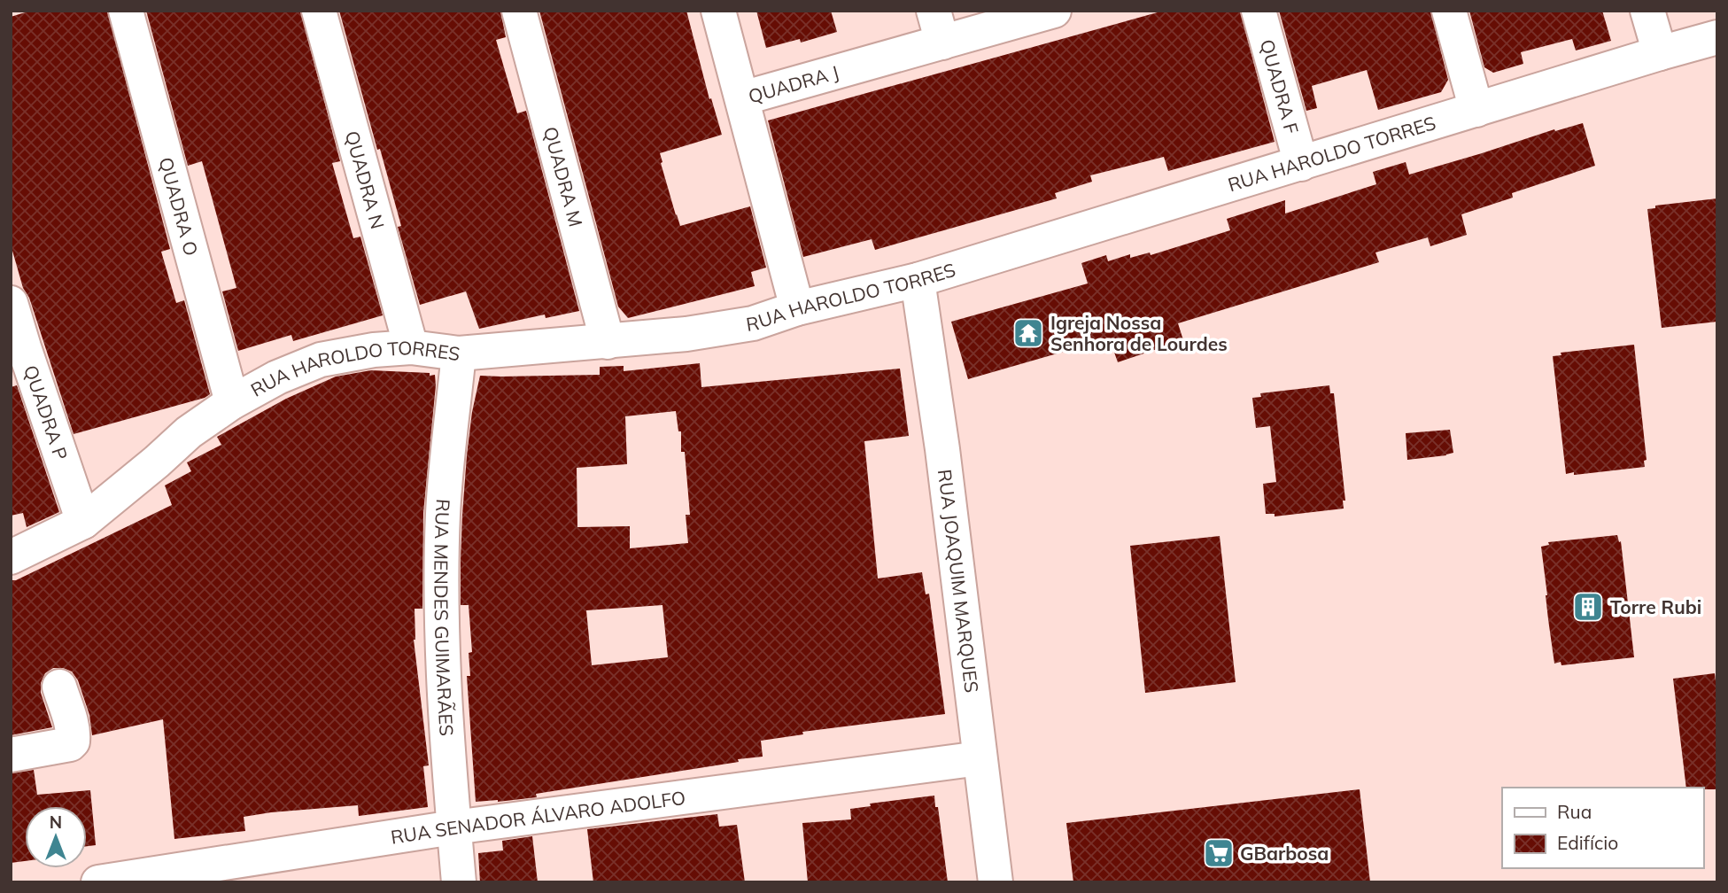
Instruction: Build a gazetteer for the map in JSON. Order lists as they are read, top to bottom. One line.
{"streets":{"street":["QUADRA J","QUADRA F","RUA HAROLDO TORRES","QUADRA M","QUADRA N","QUADRA O","QUADRA P","RUA JOAQUIM MARQUES","RUA MENDES GUIMARÃES","RUA SENADOR ÁLVARO ADOLFO"]},"crossings":[["QUADRA J","RUA HAROLDO TORRES"],["QUADRA F","RUA HAROLDO TORRES"],["RUA HAROLDO TORRES","QUADRA M"],["RUA HAROLDO TORRES","QUADRA N"],["RUA HAROLDO TORRES","QUADRA O"],["RUA HAROLDO TORRES","QUADRA P"],["RUA HAROLDO TORRES","RUA JOAQUIM MARQUES"],["RUA HAROLDO TORRES","RUA MENDES GUIMARÃES"],["RUA JOAQUIM MARQUES","RUA SENADOR ÁLVARO ADOLFO"],["RUA MENDES GUIMARÃES","RUA SENADOR ÁLVARO ADOLFO"]],"places":{"temple":["Igreja Nossa Senhora de Lourdes"],"building":["Torre Rubi"],"supermarket":["GBarbosa"]},"legend":["Rua","Edifício"],"north":"top"}
